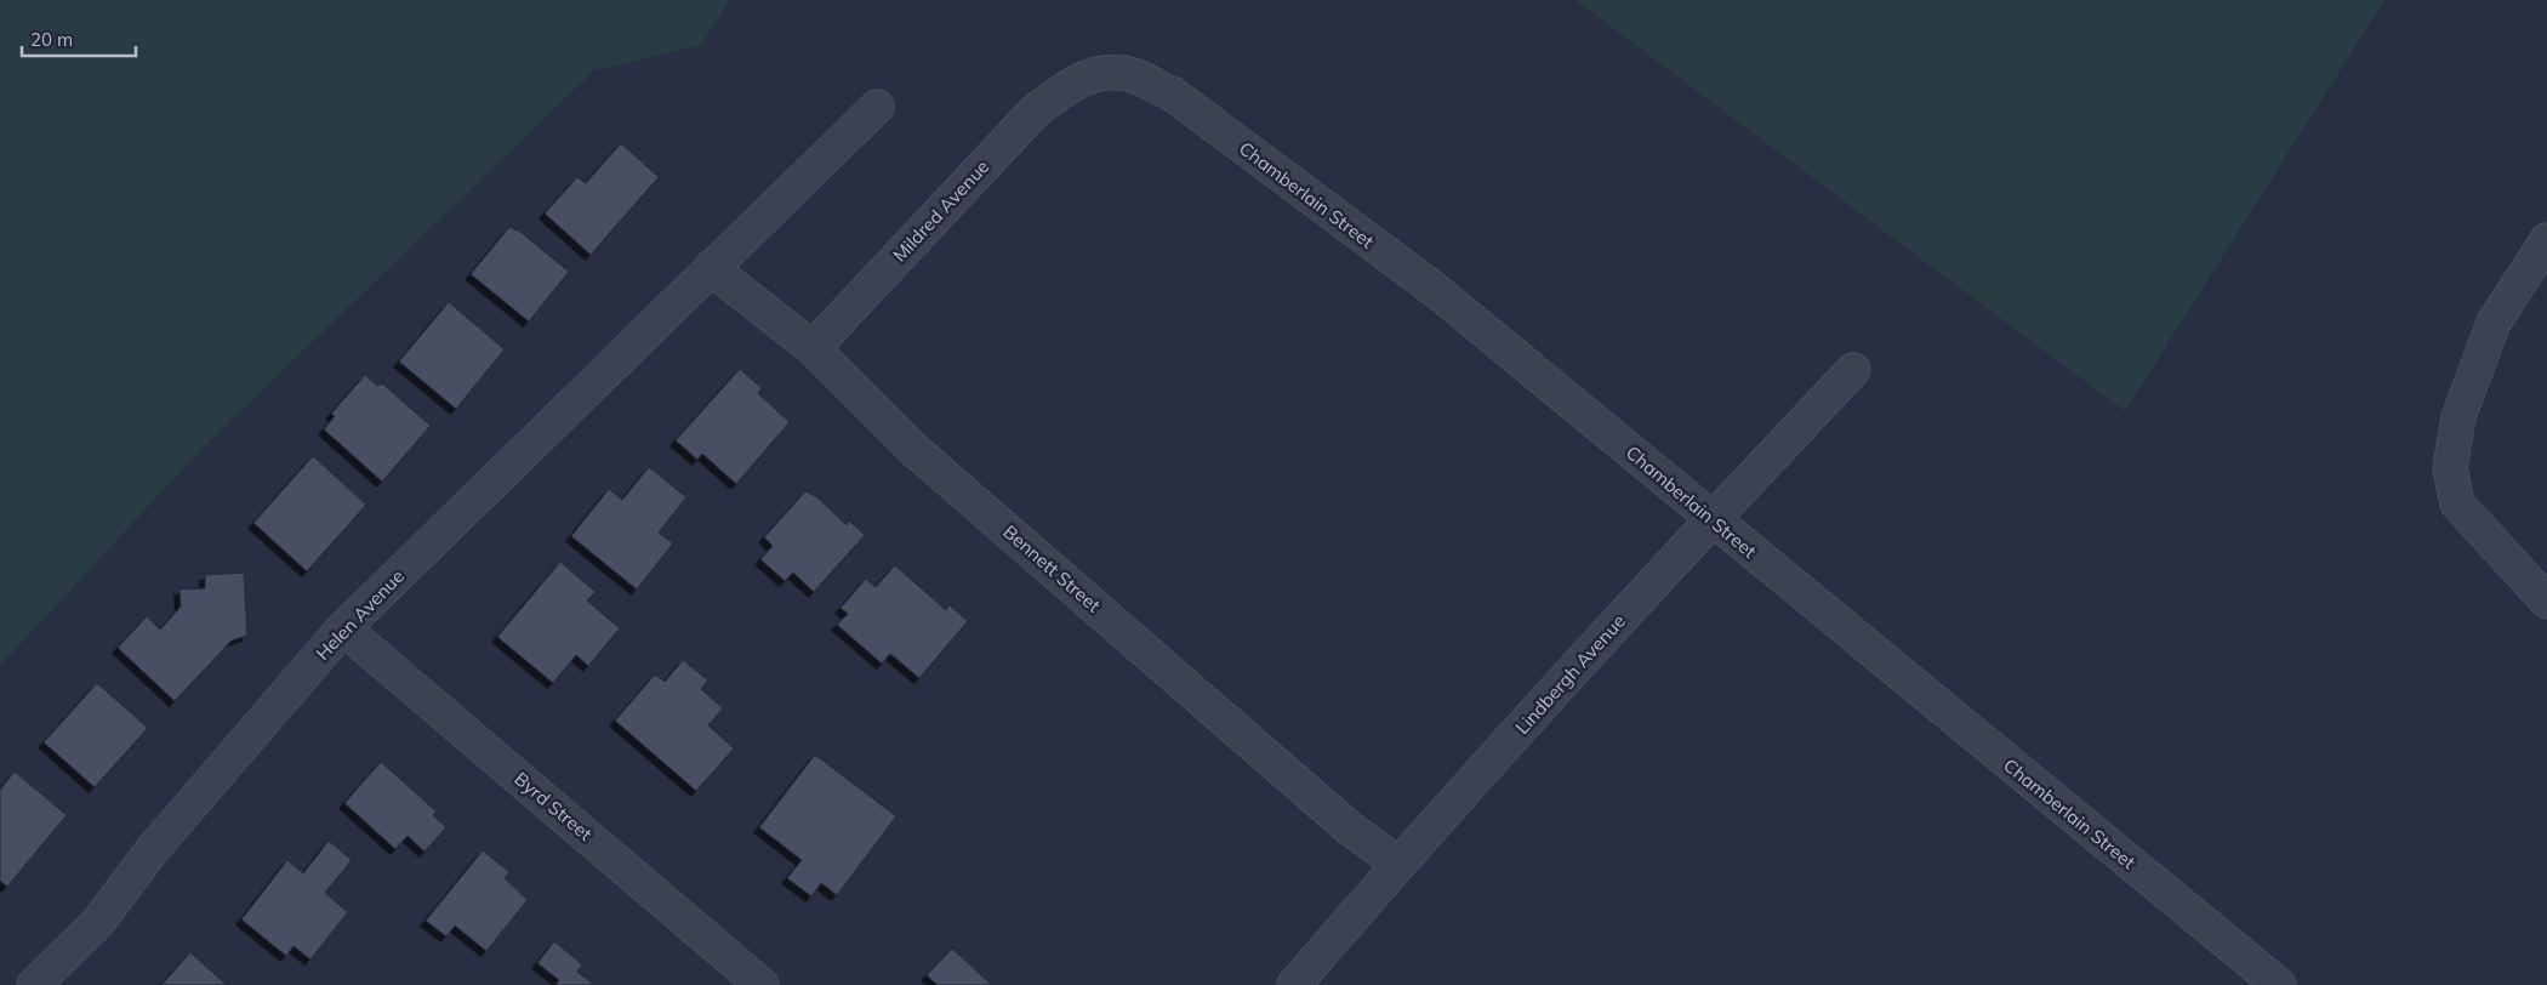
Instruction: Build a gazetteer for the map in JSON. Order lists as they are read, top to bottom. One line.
{"streets":{"street":["Chamberlain Street","Mildred Avenue","Bennett Street","Helen Avenue","Lindbergh Avenue","Byrd Street"]},"crossings":[["Chamberlain Street","Mildred Avenue"],["Chamberlain Street","Lindbergh Avenue"],["Mildred Avenue","Bennett Street"],["Bennett Street","Helen Avenue"],["Bennett Street","Lindbergh Avenue"],["Helen Avenue","Byrd Street"]],"scale_bar":"20 m"}
